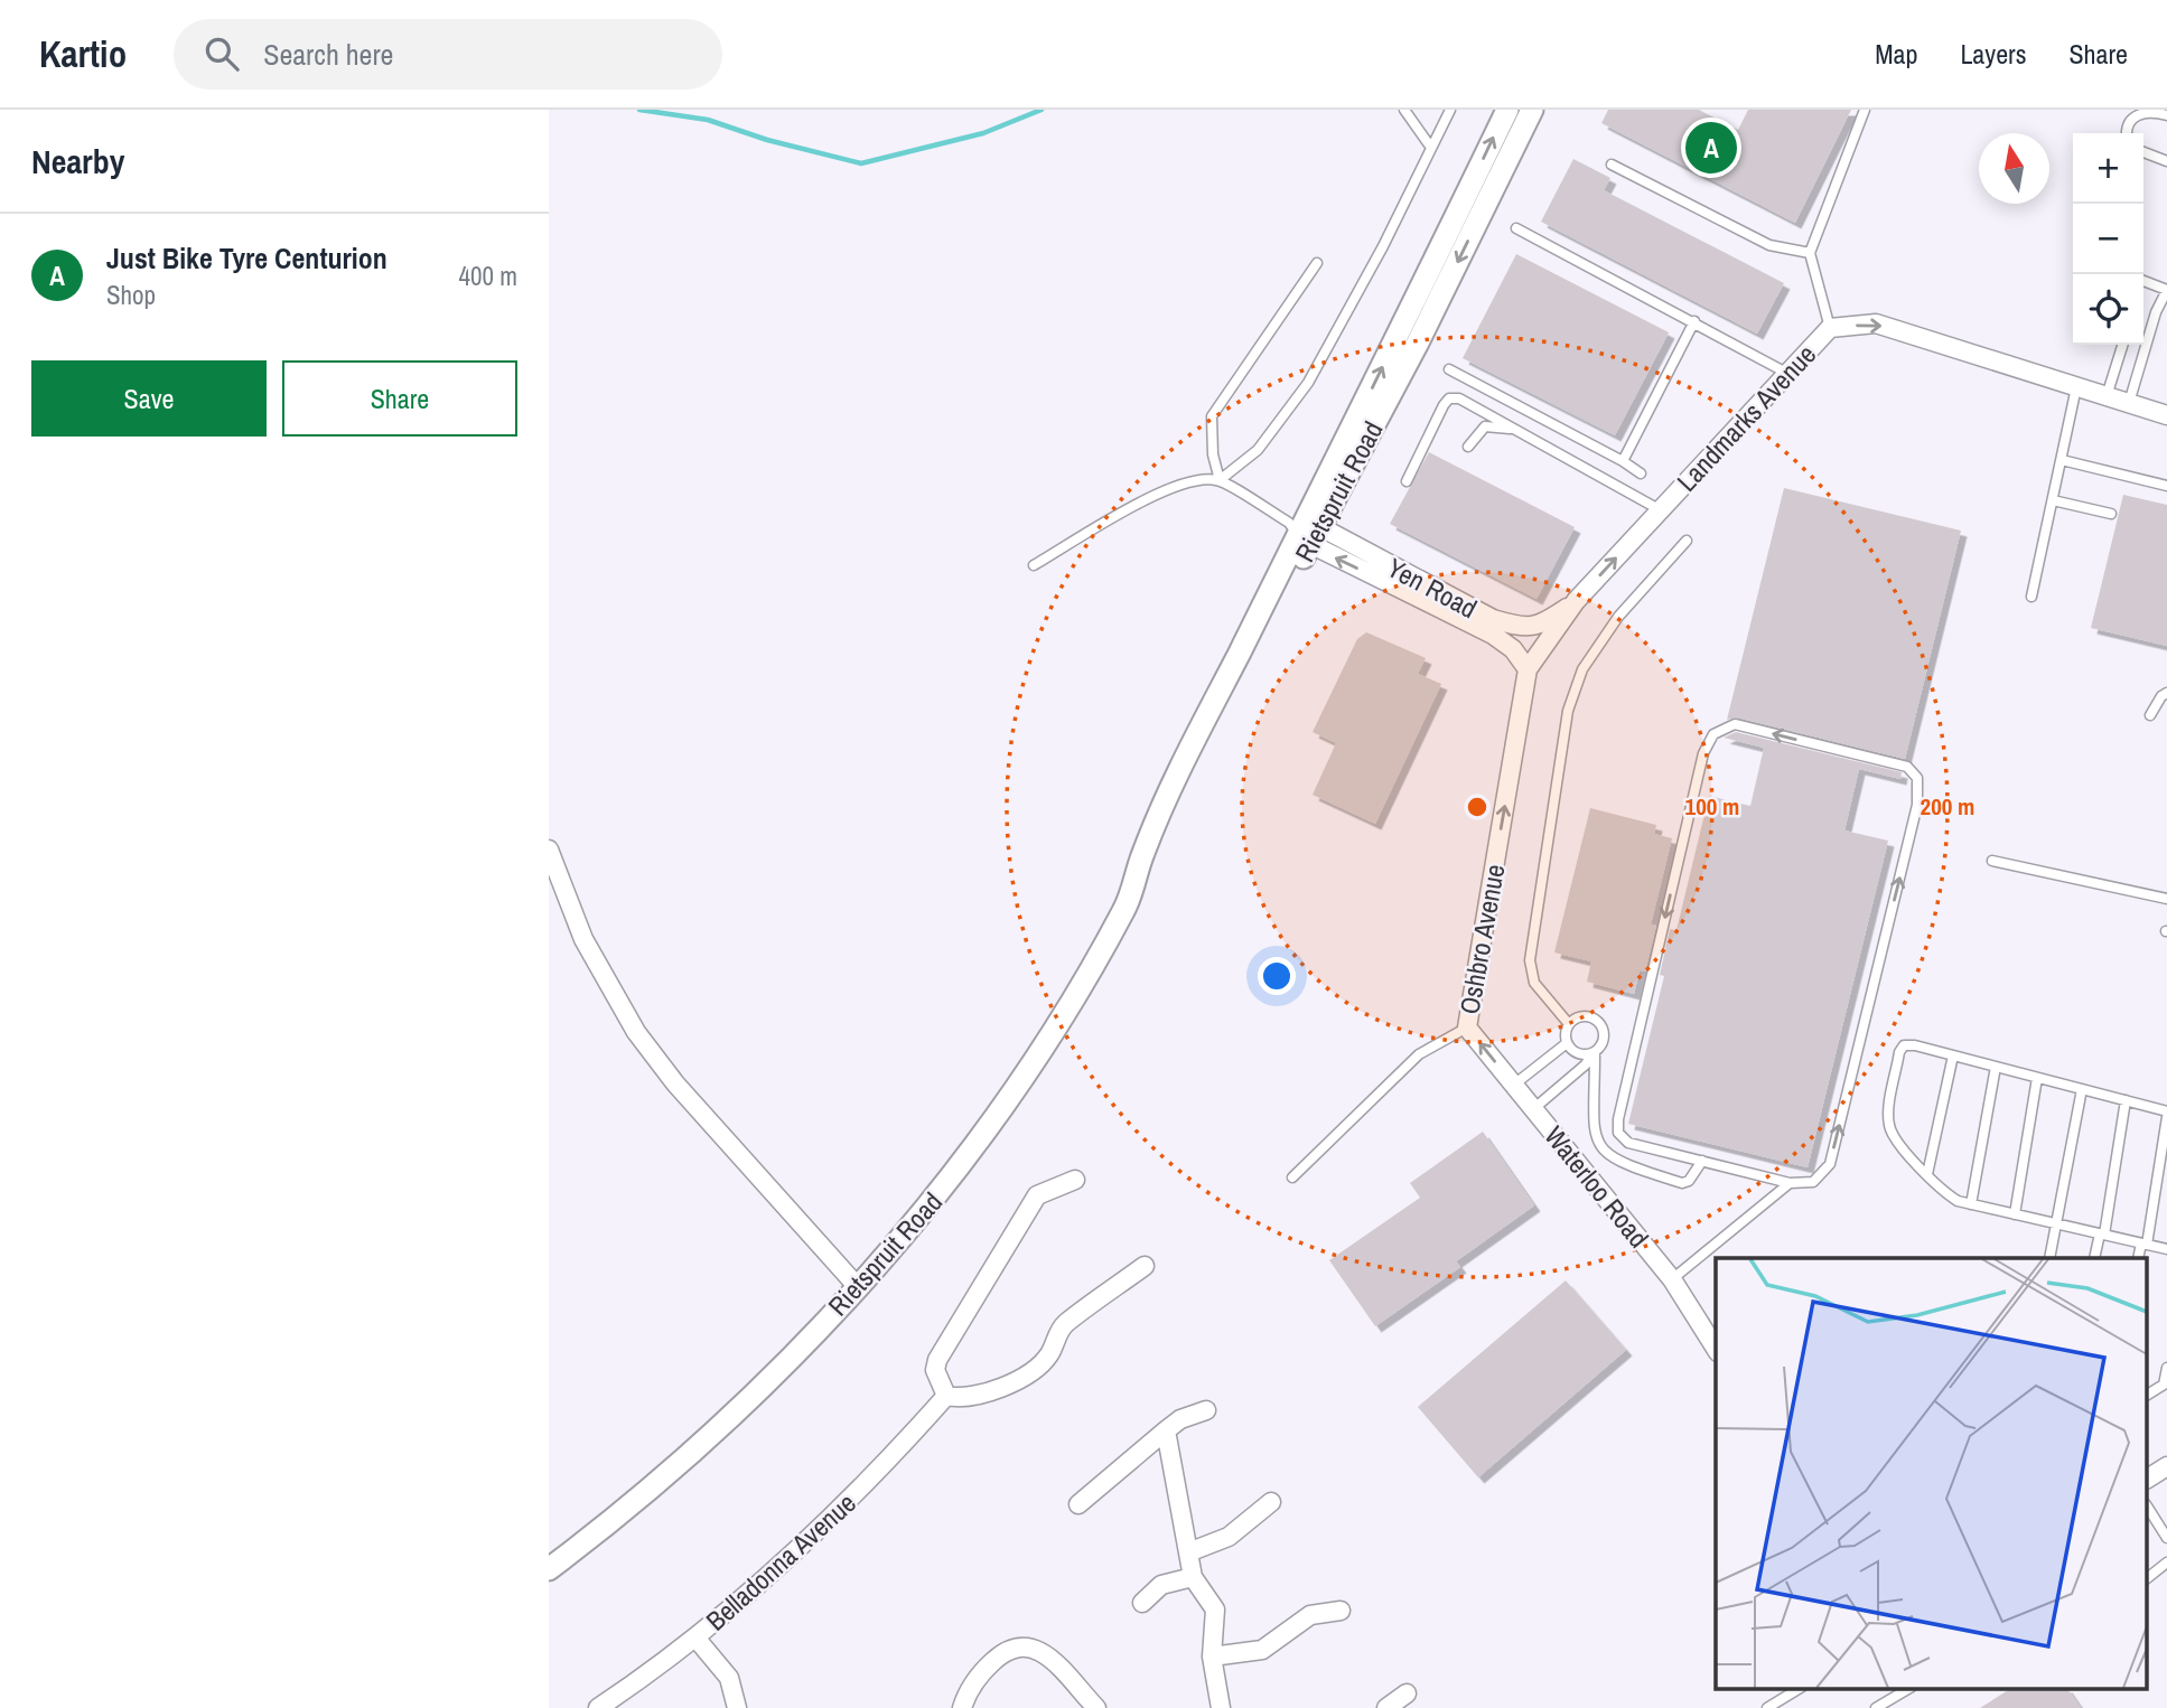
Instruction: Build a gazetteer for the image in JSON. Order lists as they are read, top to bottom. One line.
{"streets":{"street":["Landmarks Avenue","Rietspruit Road","Yen Road","Oshbro Avenue","Waterloo Road","Belladonna Avenue"]},"crossings":[["Landmarks Avenue","Yen Road"],["Landmarks Avenue","Oshbro Avenue"],["Rietspruit Road","Yen Road"],["Yen Road","Oshbro Avenue"],["Oshbro Avenue","Waterloo Road"]],"one_way":["Landmarks Avenue","Yen Road","Oshbro Avenue"],"north":"top","page":{"header":"Kartio","search":"Search here","nav":["Map","Layers","Share"],"heading":"Nearby","pins":"A","map_buttons":["+","−"],"list":[{"mark":"A","name":"Just Bike Tyre Centurion","note":"Shop","value":"400 m"}],"buttons":["Save","Share"]},"rings":["100 m","200 m"]}
